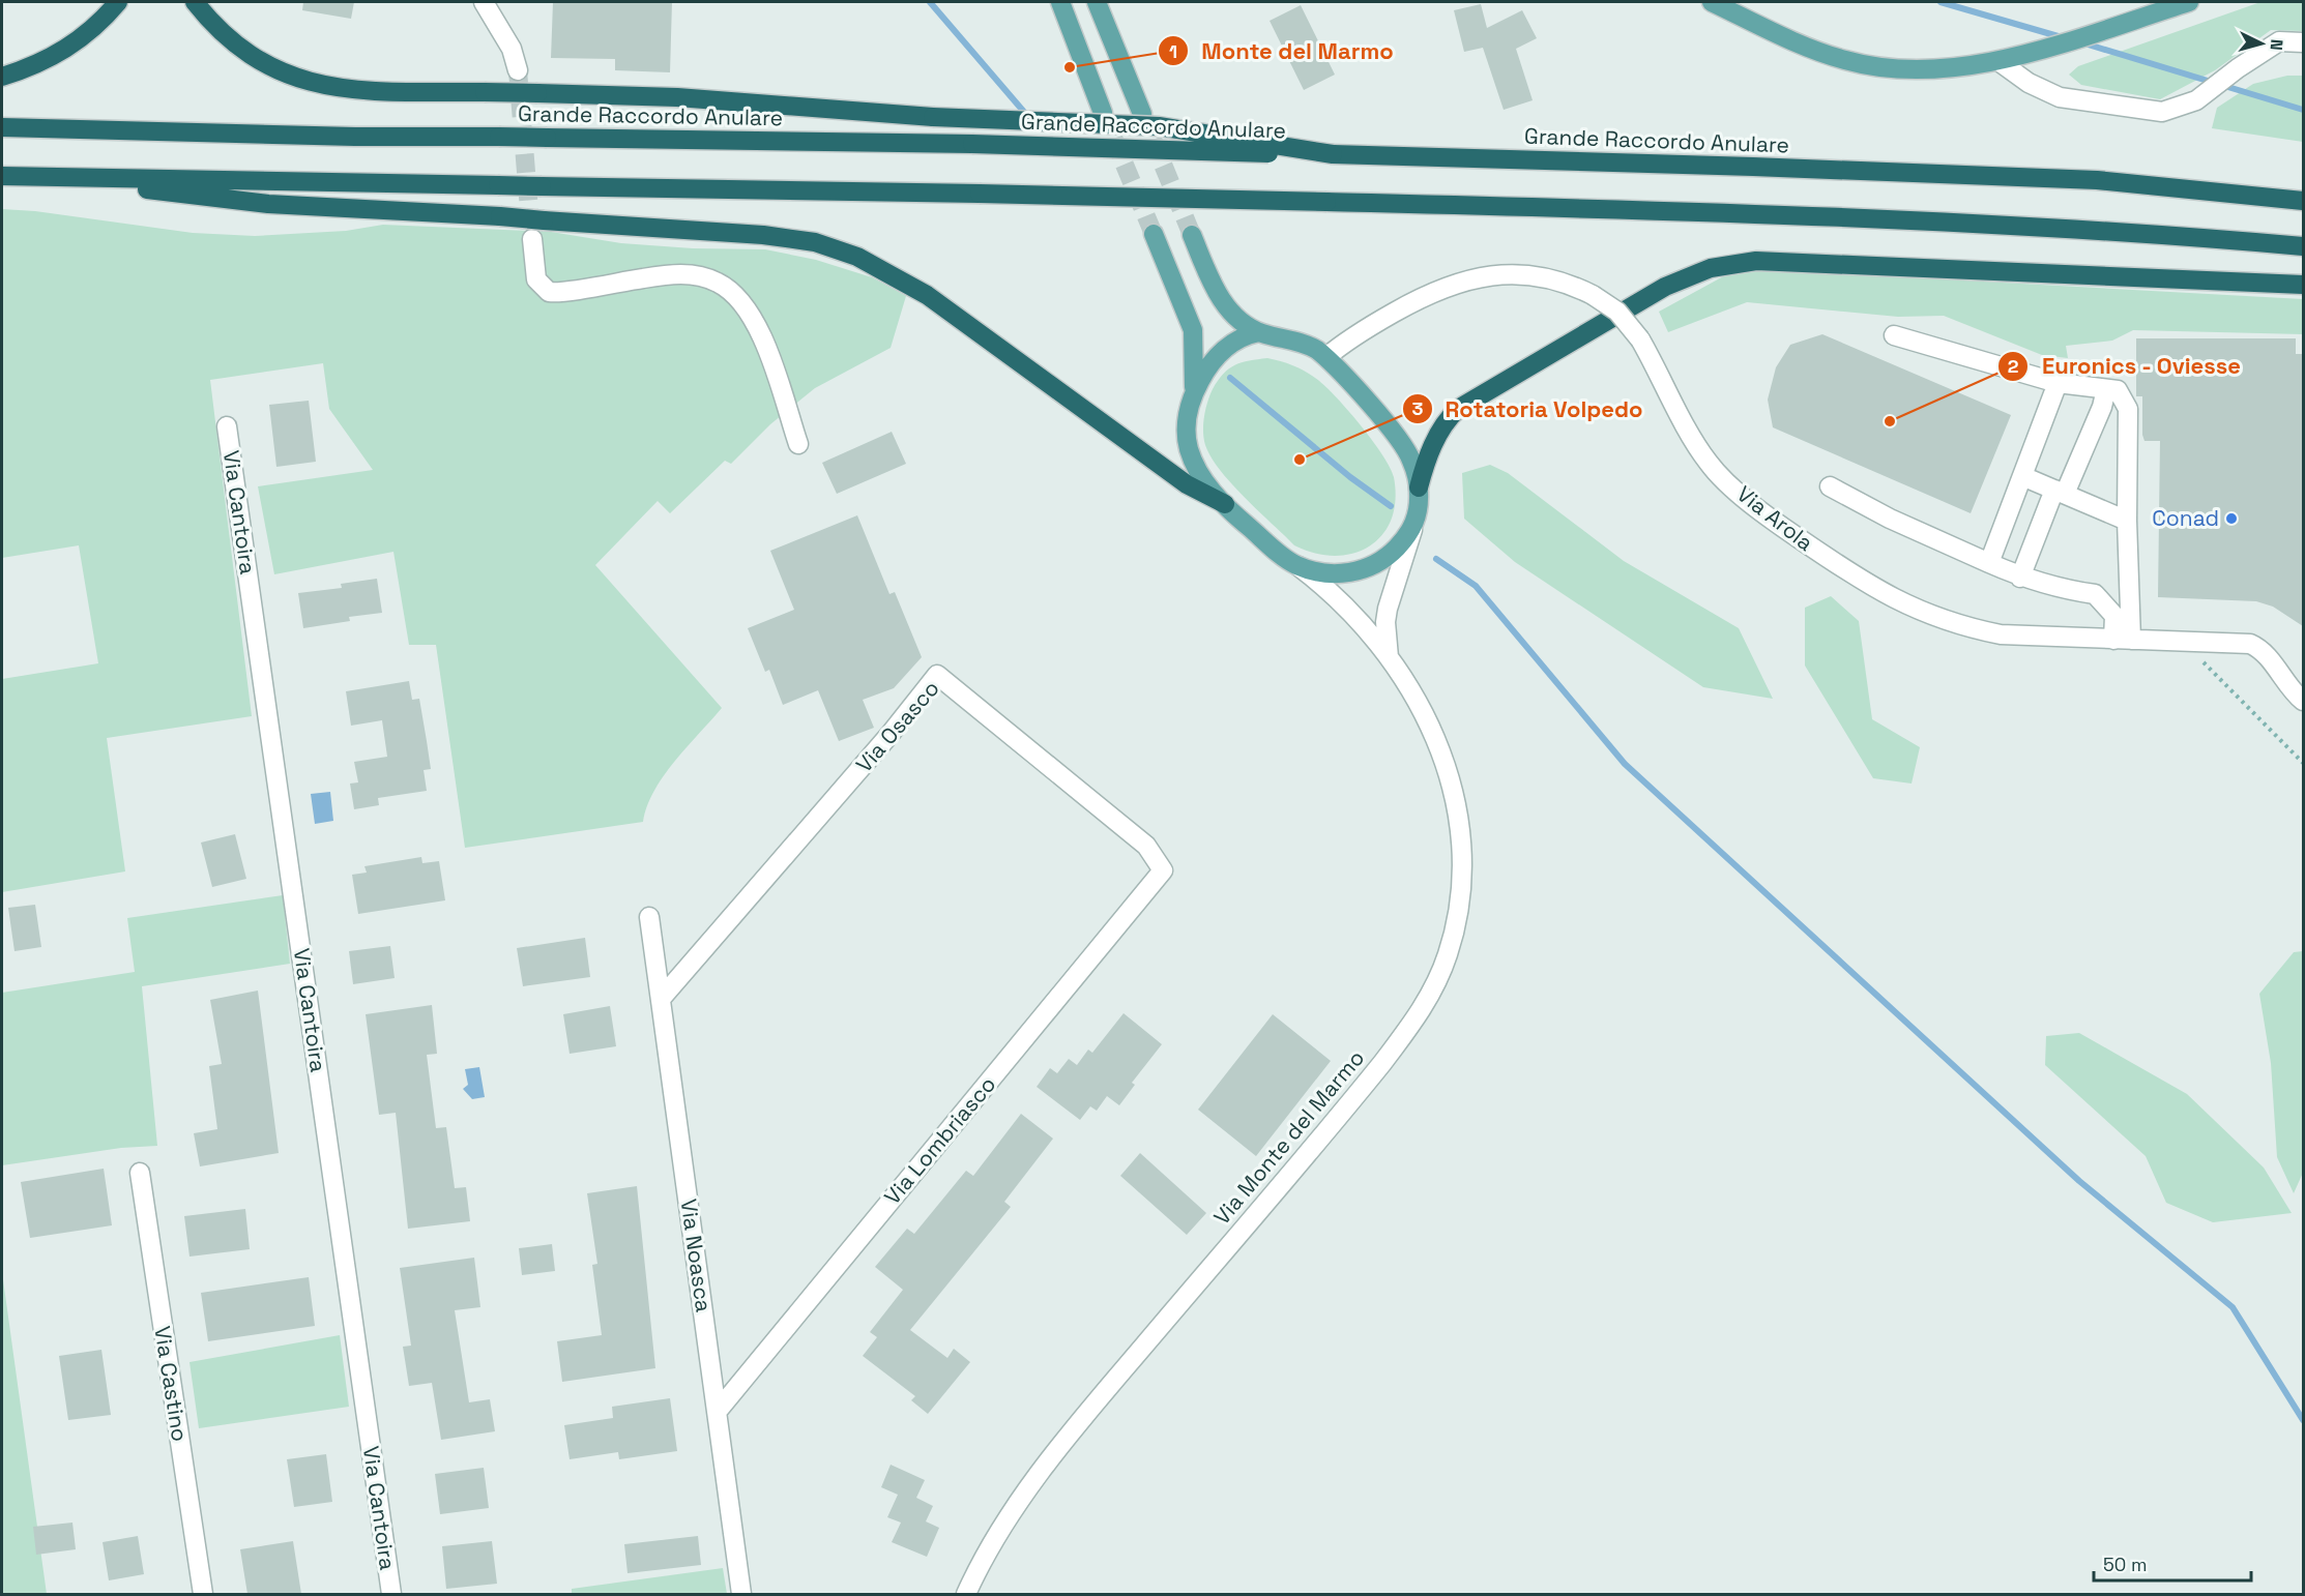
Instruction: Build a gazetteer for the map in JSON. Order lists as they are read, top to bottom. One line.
{"streets":{"highway":["Grande Raccordo Anulare"],"street":["Via Cantoira","Via Arola","Via Osasco","Via Monte del Marmo","Via Lombriasco","Via Noasca","Via Castino"]},"crossings":[["Via Osasco","Via Lombriasco"],["Via Osasco","Via Noasca"],["Via Lombriasco","Via Noasca"]],"places":["Monte del Marmo","Euronics - Oviesse","Rotatoria Volpedo","Conad"],"scale_bar":"50 m","north":"right"}
